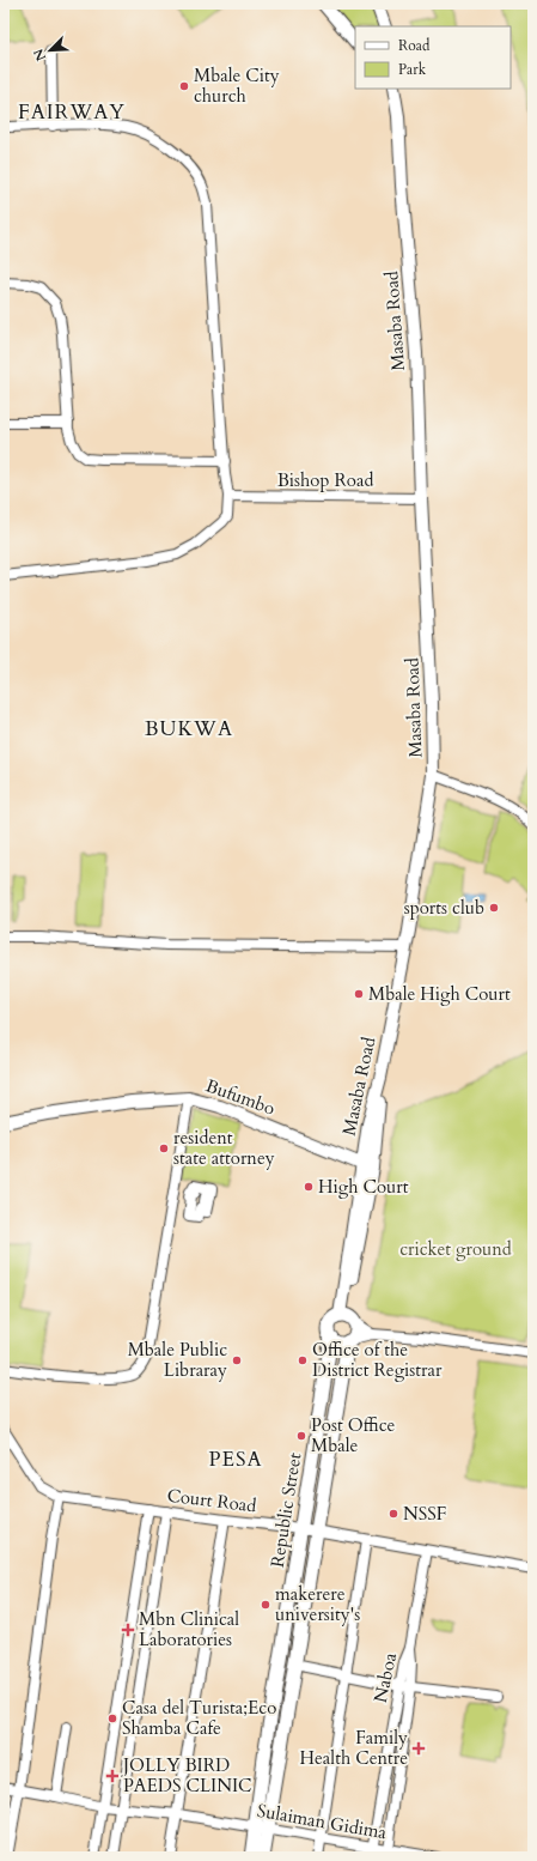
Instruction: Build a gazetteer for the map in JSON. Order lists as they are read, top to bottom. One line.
{"streets":{"main road":["Republic Street"],"street":["Masaba Road","Bishop Road","Bufumbo","Court Road","Naboa","Sulaiman Gidima"]},"crossings":[["Masaba Road","Bishop Road"],["Masaba Road","Bufumbo"],["Masaba Road","Republic Street"],["Court Road","Republic Street"],["Court Road","Naboa"],["Republic Street","Sulaiman Gidima"],["Naboa","Sulaiman Gidima"]],"districts":["FAIRWAY","BUKWA","PESA"],"parks":["cricket ground"],"places":{"other":["Mbale City church","sports club","Mbale High Court","resident state attorney","High Court","Mbale Public Libraray","Office of the District Registrar","Post Office Mbale","NSSF","makerere university's","Casa del Turista;Eco Shamba Cafe"],"health":["Mbn Clinical Laboratories","Family Health Centre","JOLLY BIRD PAEDS CLINIC"]},"legend":["Road","Park"],"north":"bottom left"}
